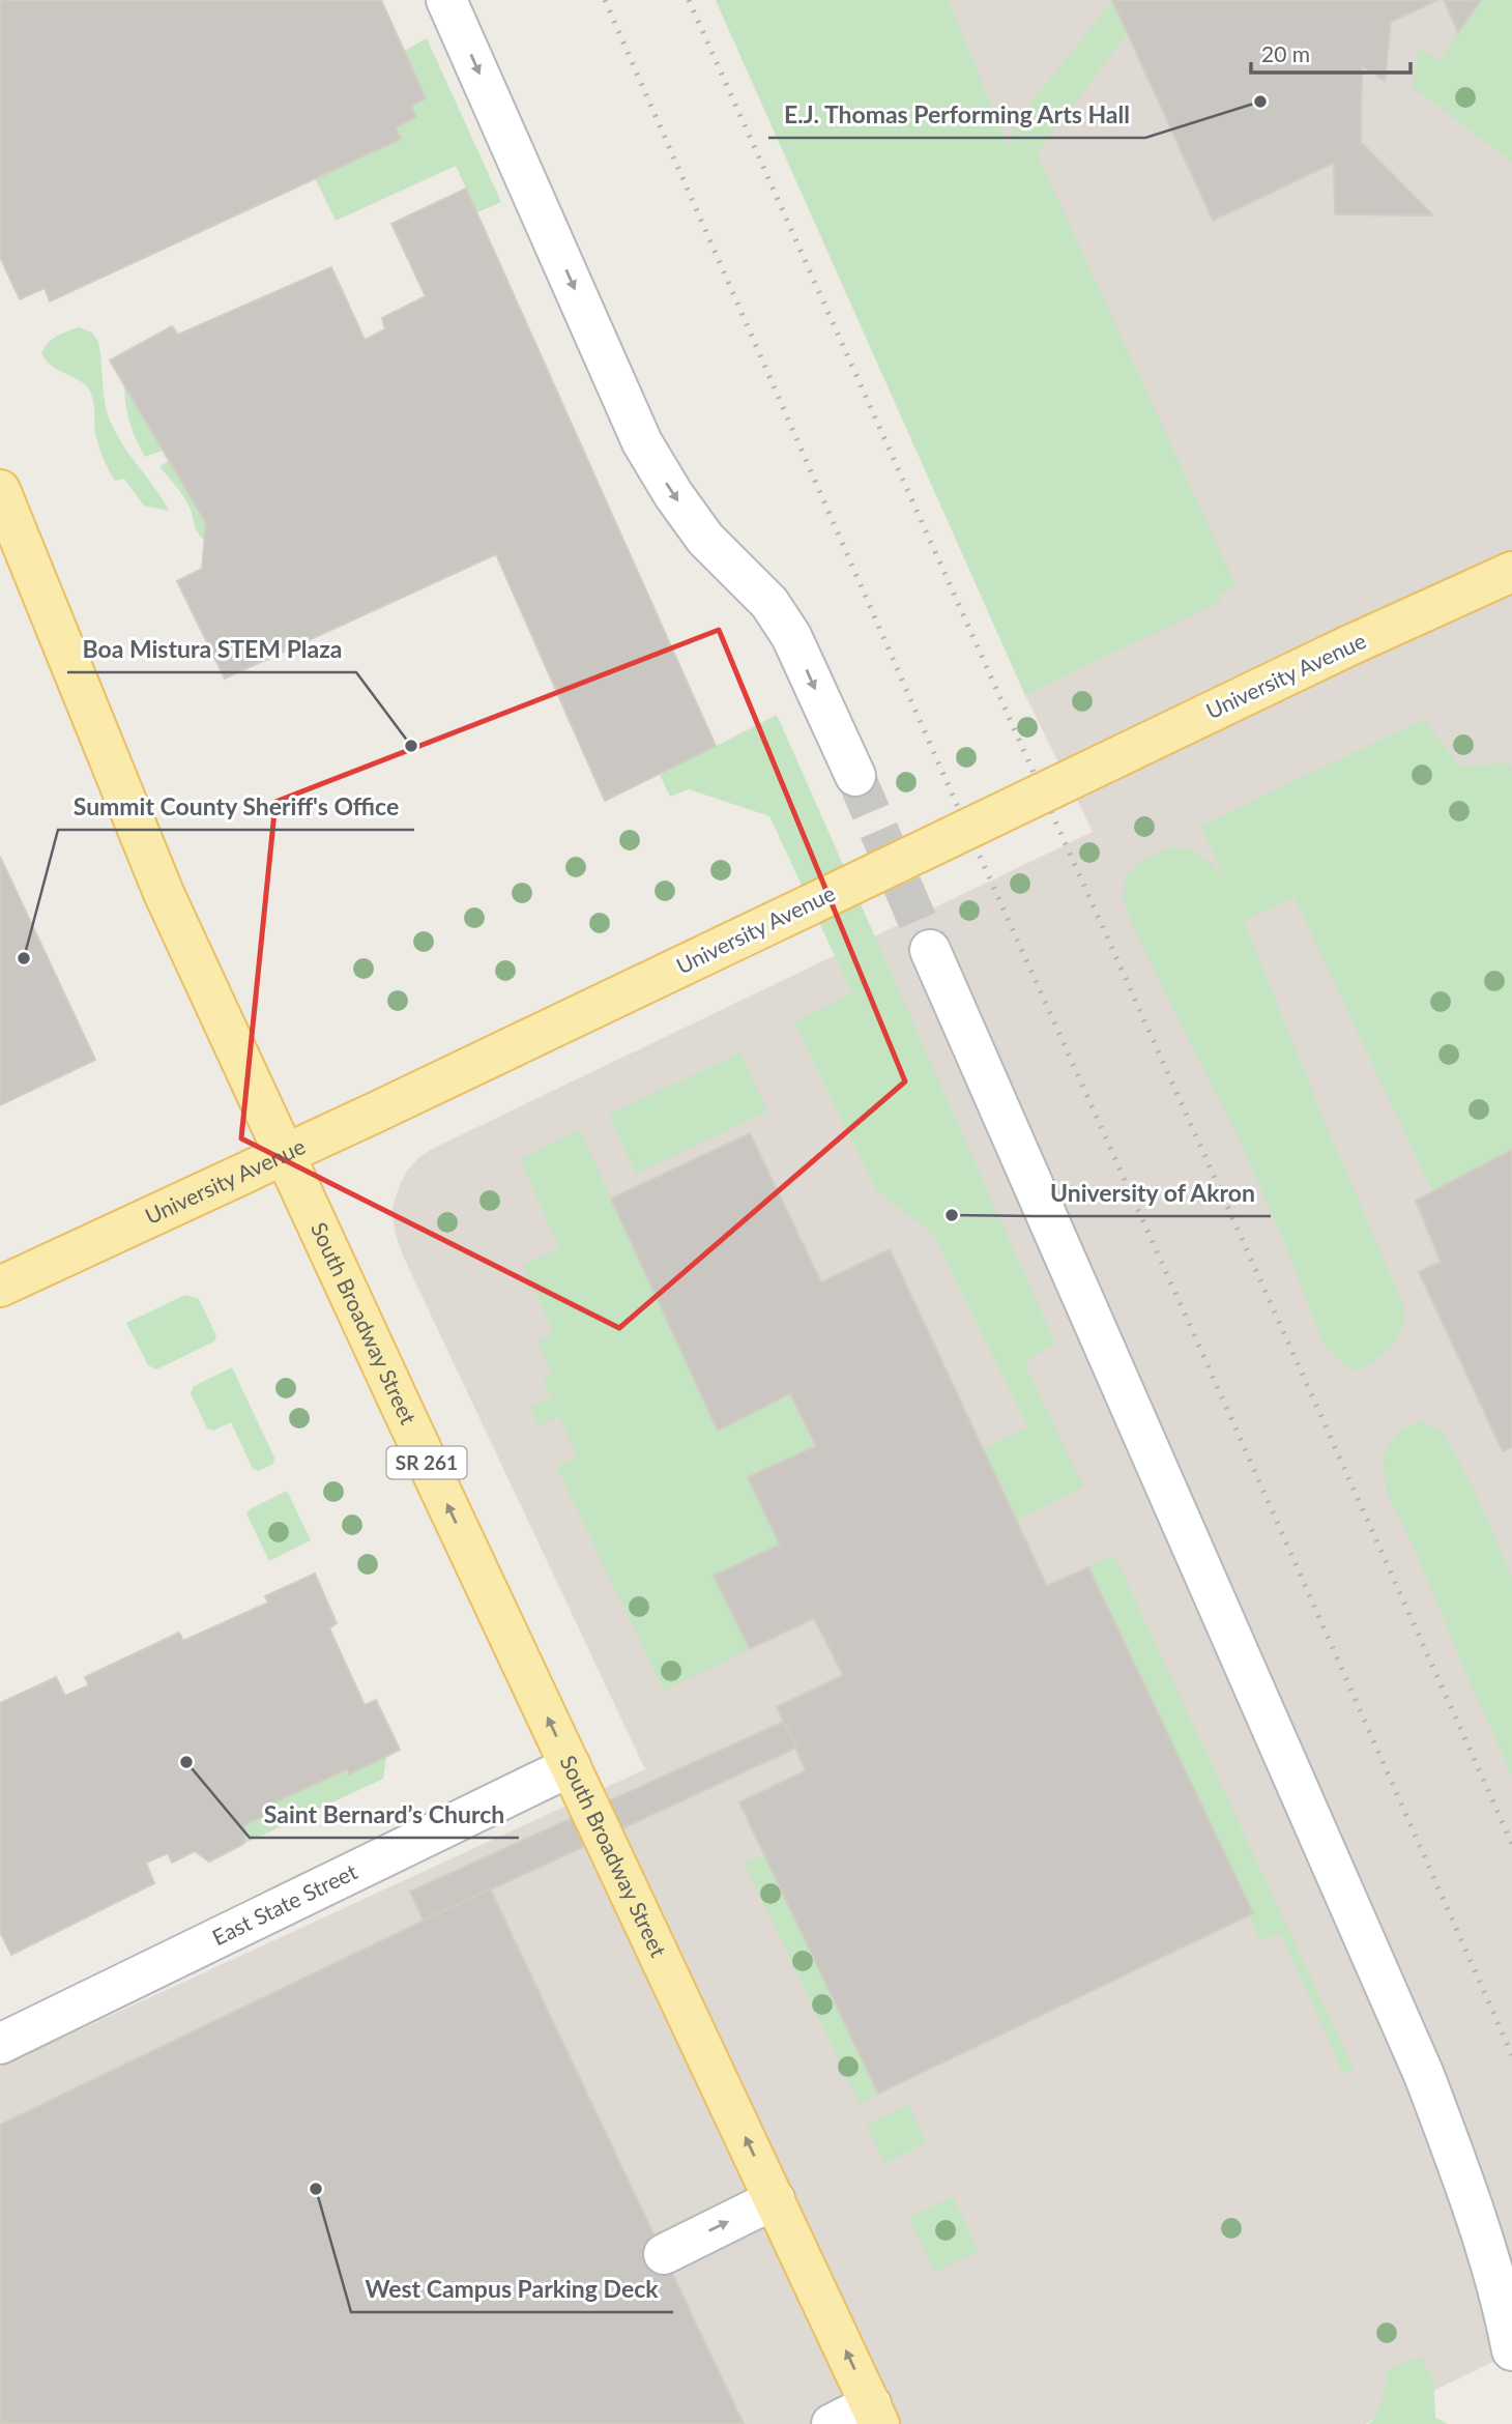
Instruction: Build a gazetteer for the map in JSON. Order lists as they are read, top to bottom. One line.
{"streets":{"main road":["University Avenue","South Broadway Street","SR 261"],"street":["East State Street"]},"crossings":[["University Avenue","South Broadway Street"],["South Broadway Street","East State Street"]],"one_way":["South Broadway Street"],"places":["E.J. Thomas Performing Arts Hall","Boa Mistura STEM Plaza","Summit County Sheriff's Office","University of Akron","Saint Bernard’s Church","West Campus Parking Deck"],"scale_bar":"20 m"}
